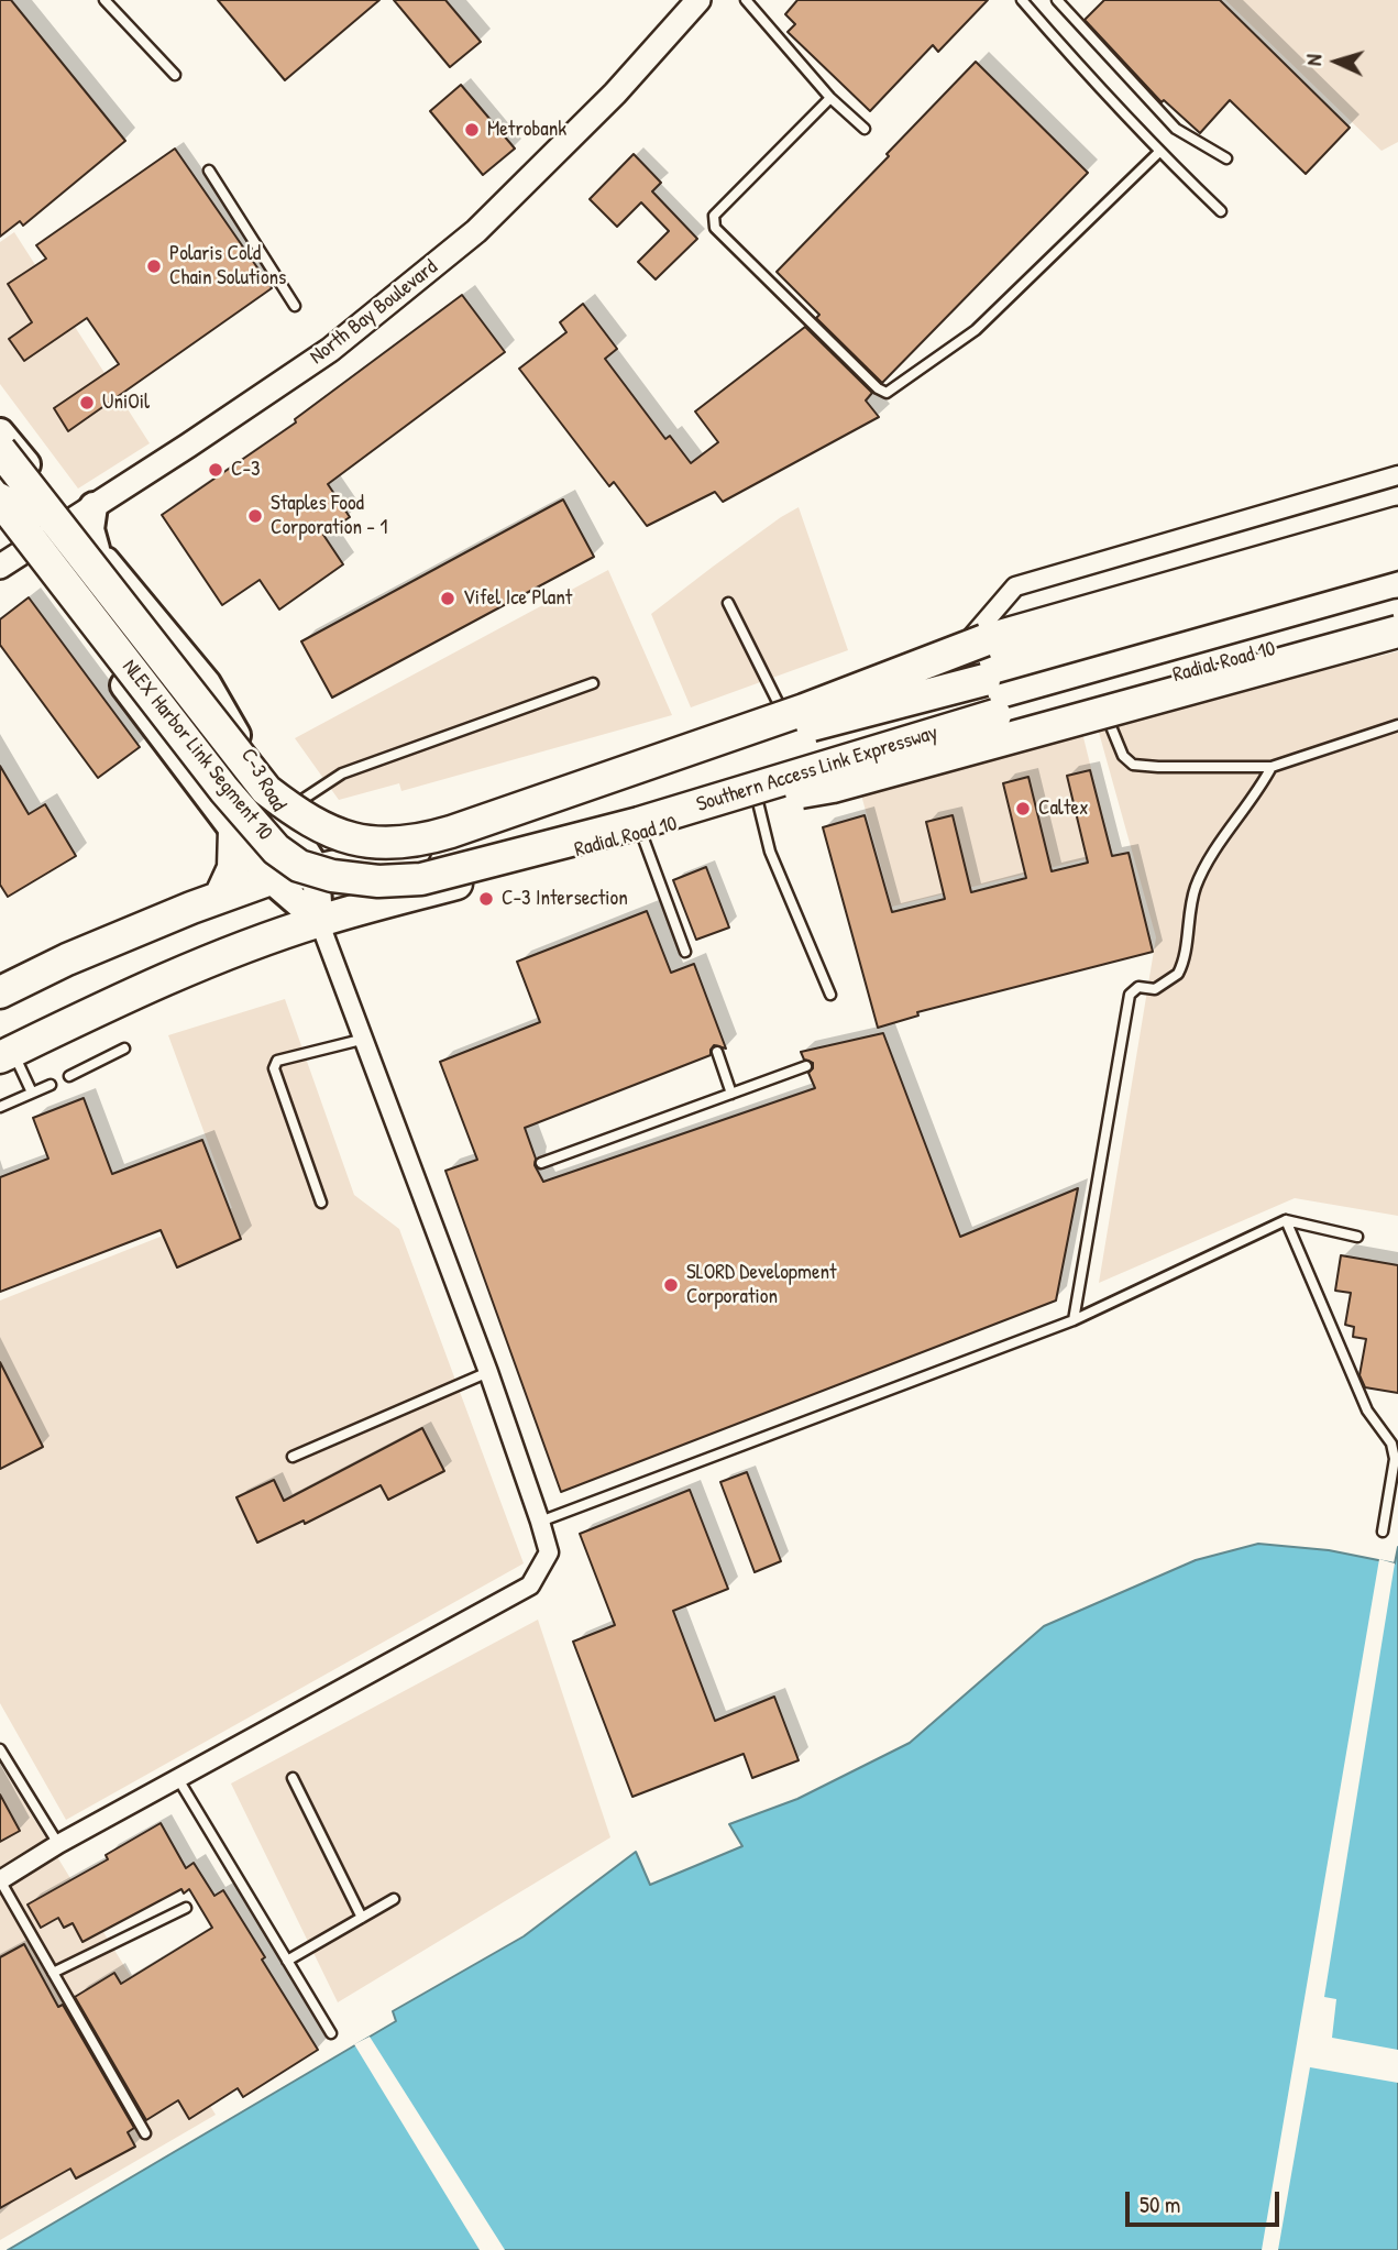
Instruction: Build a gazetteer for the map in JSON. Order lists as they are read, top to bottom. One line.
{"streets":{"highway":["Radial Road 10","NLEX Harbor Link Segment 10","Southern Access Link Expressway"],"main road":["North Bay Boulevard","C-3 Road"]},"crossings":[["North Bay Boulevard","C-3 Road"],["Radial Road 10","NLEX Harbor Link Segment 10"],["Radial Road 10","Southern Access Link Expressway"],["Radial Road 10","C-3 Road"],["NLEX Harbor Link Segment 10","Southern Access Link Expressway"]],"places":["Metrobank","Polaris Cold Chain Solutions","UniOil","C-3","Staples Food Corporation - 1","Vifel Ice Plant","Caltex","C-3 Intersection","SLORD Development Corporation"],"scale_bar":"50 m","north":"left"}
